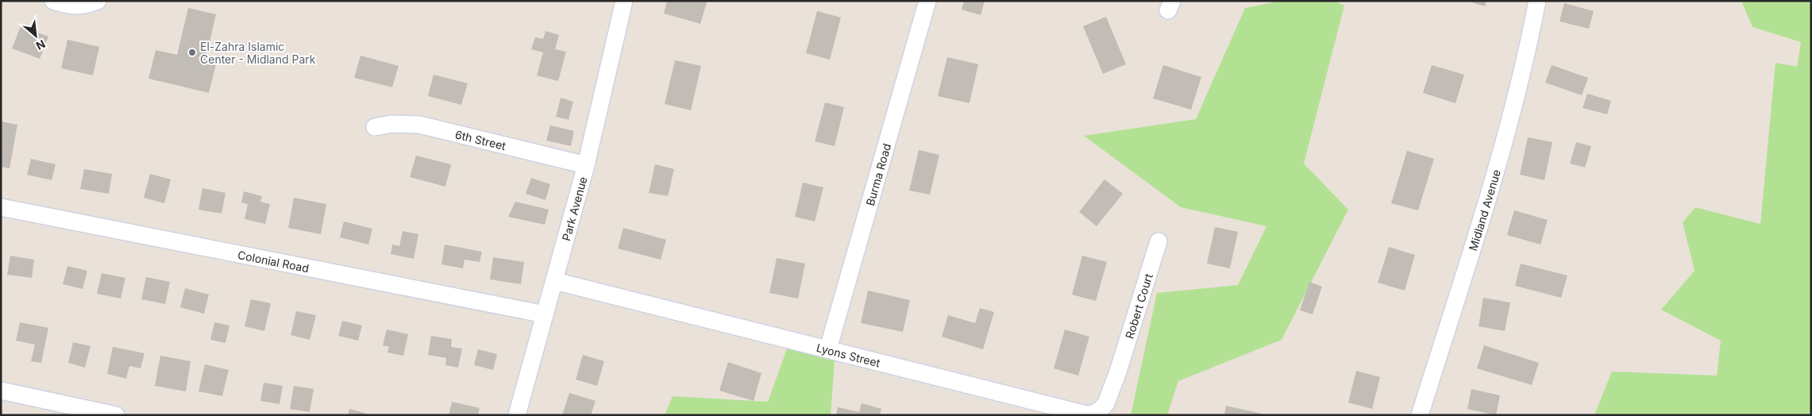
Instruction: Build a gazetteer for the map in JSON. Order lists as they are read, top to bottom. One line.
{"streets":{"street":["6th Street","Burma Road","Park Avenue","Midland Avenue","Colonial Road","Robert Court","Lyons Street"]},"crossings":[["6th Street","Park Avenue"],["Burma Road","Lyons Street"],["Park Avenue","Colonial Road"],["Park Avenue","Lyons Street"],["Robert Court","Lyons Street"]],"places":["El-Zahra Islamic Center - Midland Park"],"north":"bottom right"}
